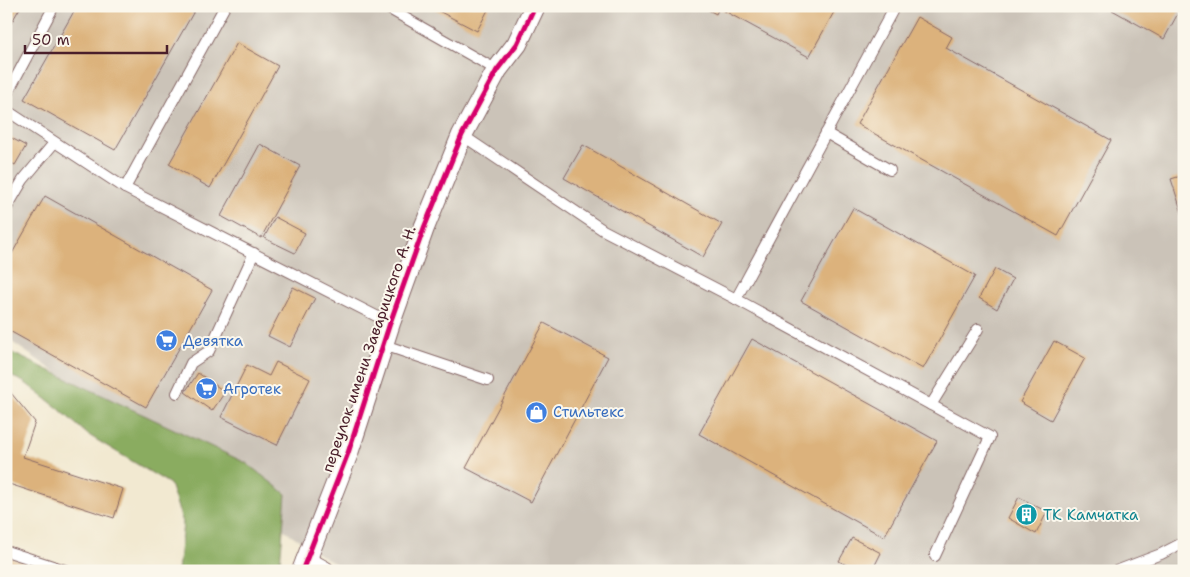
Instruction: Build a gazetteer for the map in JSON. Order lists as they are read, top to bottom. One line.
{"streets":{"street":["переулок имени Заварицкого А. Н."]},"places":{"supermarket":["Девятка","Агротек"],"shop":["Стильтекс"],"building":["ТК Камчатка"]},"scale_bar":"50 m"}
